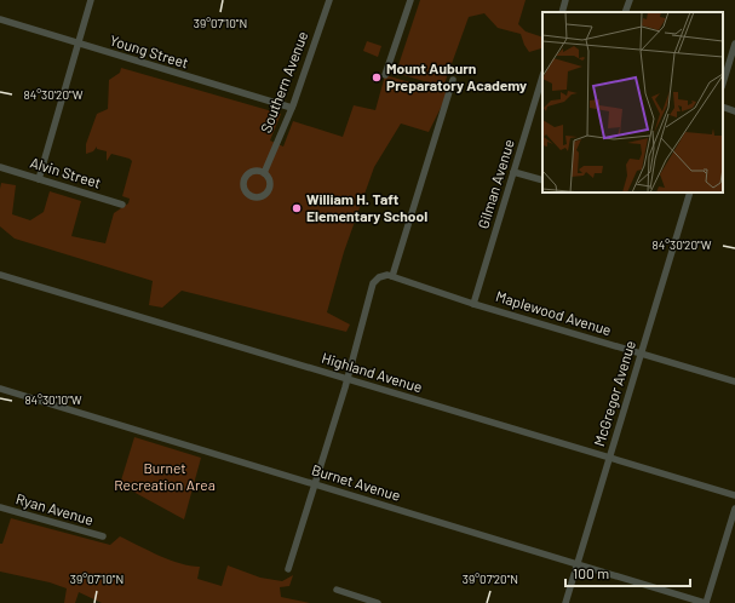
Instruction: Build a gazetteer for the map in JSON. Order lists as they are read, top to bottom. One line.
{"streets":{"street":["Young Street","Southern Avenue","Alvin Street","Gilman Avenue","Maplewood Avenue","Highland Avenue","McGregor Avenue","Burnet Avenue","Ryan Avenue"]},"crossings":[["Young Street","Southern Avenue"],["Gilman Avenue","Maplewood Avenue"],["Maplewood Avenue","McGregor Avenue"],["Highland Avenue","McGregor Avenue"],["McGregor Avenue","Burnet Avenue"]],"parks":["Burnet Recreation Area"],"places":["Mount Auburn Preparatory Academy","William H. Taft Elementary School"],"scale_bar":"100 m","coordinates":["39°07'10\"N","84°30'20\"W","84°30'10\"W","39°07'20\"N"]}
